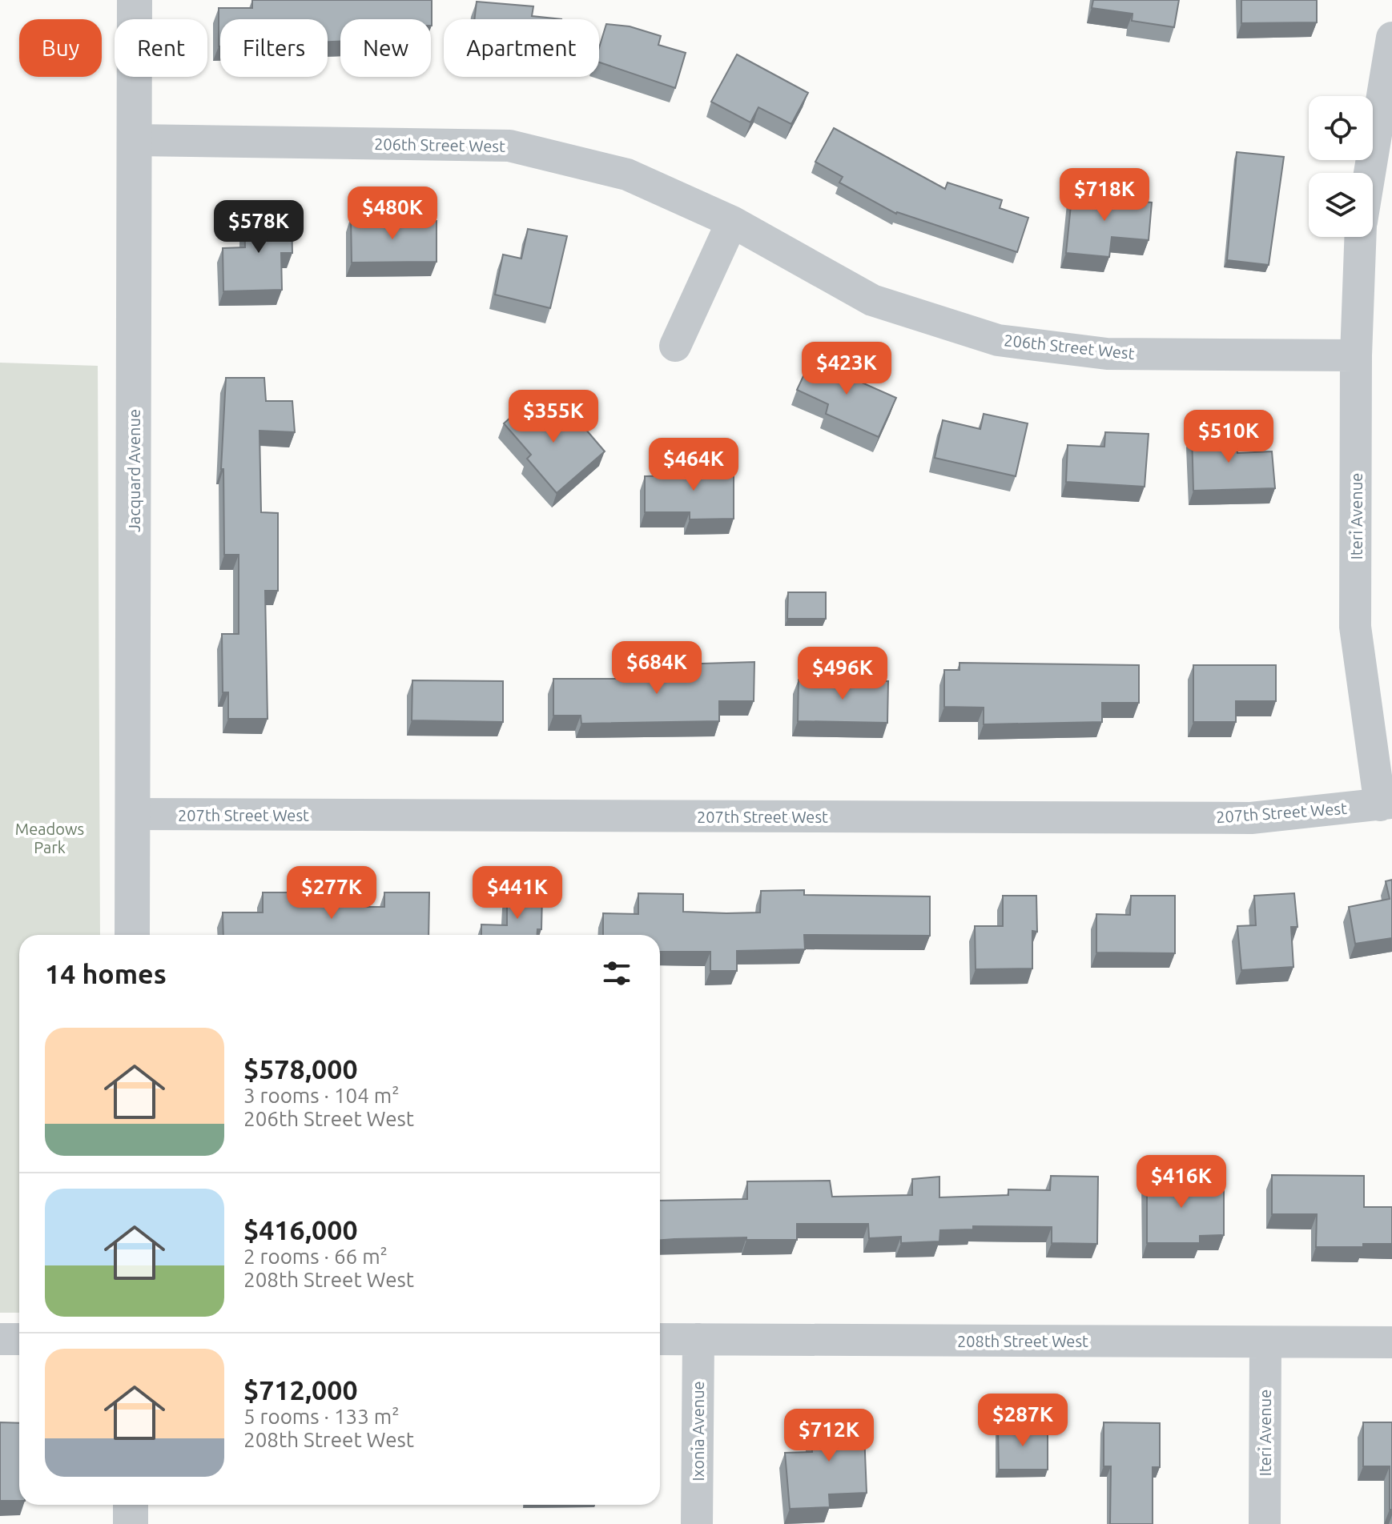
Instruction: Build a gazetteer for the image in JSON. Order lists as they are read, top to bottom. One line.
{"streets":{"street":["206th Street West","Jacquard Avenue","Iteri Avenue","207th Street West","208th Street West","Ixonia Avenue"]},"crossings":[["206th Street West","Jacquard Avenue"],["206th Street West","Iteri Avenue"],["Jacquard Avenue","207th Street West"],["Iteri Avenue","207th Street West"],["Iteri Avenue","208th Street West"],["208th Street West","Ixonia Avenue"]],"parks":["Meadows Park"],"page":{"chip":["Buy","Rent","Filters","New","Apartment"],"price":["$718K","$480K","$578K","$423K","$355K","$510K","$464K","$684K","$496K","$277K","$441K","$416K","$287K","$712K"],"heading":"14 homes","list":[{"name":"$578,000","note":"3 rooms · 104 m² · 206th Street West"},{"name":"$416,000","note":"2 rooms · 66 m² · 208th Street West"},{"name":"$712,000","note":"5 rooms · 133 m² · 208th Street West"}]}}
